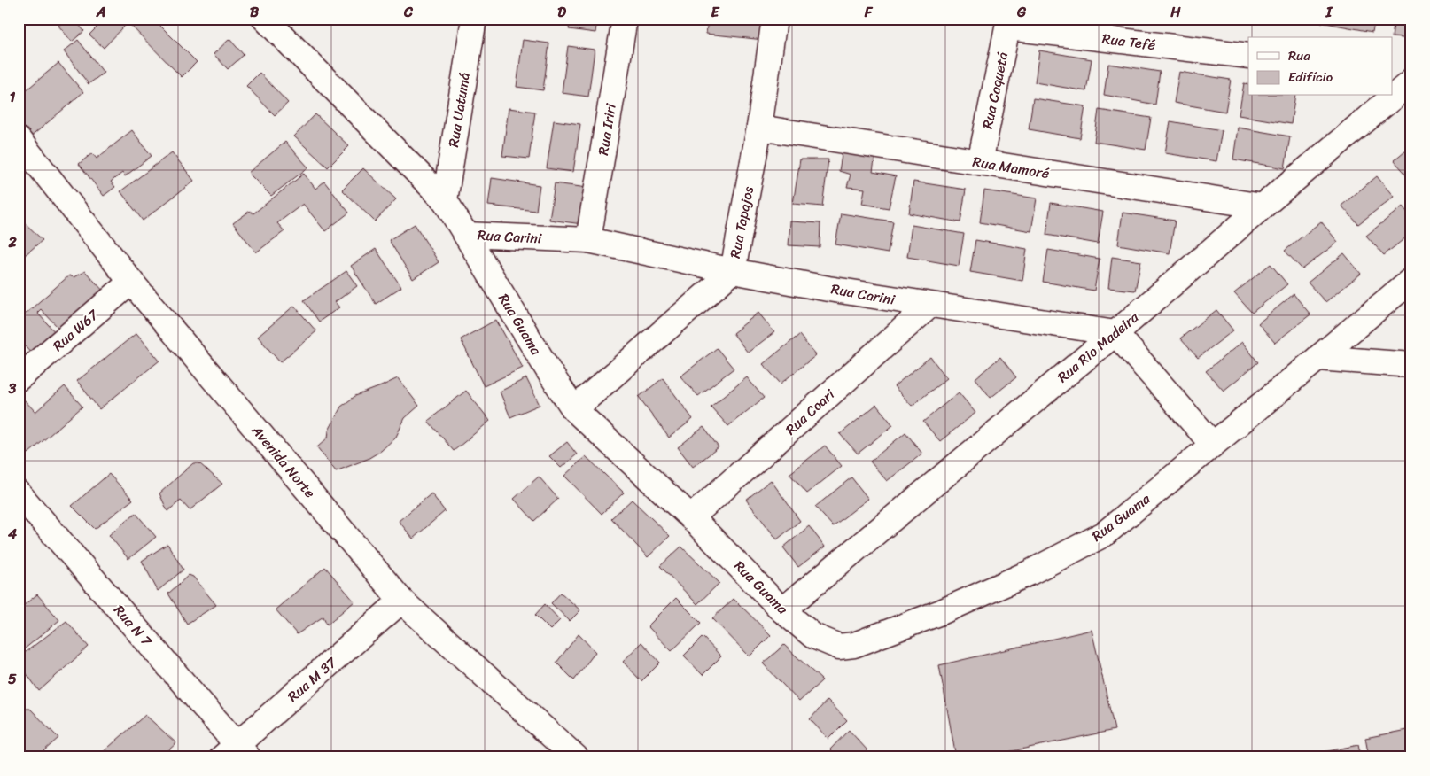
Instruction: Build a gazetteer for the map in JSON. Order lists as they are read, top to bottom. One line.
{"streets":{"street":["Rua Tefé","Rua Caquetá","Rua Uatumá","Rua Iriri","Rua Mamoré","Rua Tapajos","Rua Carini","Rua Guama","Rua W67","Rua Rio Madeira","Rua Coari","Avenida Norte","Rua N 7","Rua M 37"]},"crossings":[["Rua Tefé","Rua Caquetá"],["Rua Caquetá","Rua Mamoré"],["Rua Uatumá","Rua Guama"],["Rua Iriri","Rua Carini"],["Rua Mamoré","Rua Tapajos"],["Rua Mamoré","Rua Rio Madeira"],["Rua Tapajos","Rua Carini"],["Rua Tapajos","Rua Guama"],["Rua Carini","Rua Guama"],["Rua Carini","Rua Rio Madeira"],["Rua Carini","Rua Coari"],["Rua Guama","Rua Rio Madeira"],["Rua Guama","Rua Coari"],["Rua W67","Avenida Norte"],["Avenida Norte","Rua M 37"],["Rua N 7","Rua M 37"]],"legend":["Rua","Edifício"],"grid":{"columns":["A","B","C","D","E","F","G","H","I"],"rows":["1","2","3","4","5"]}}
